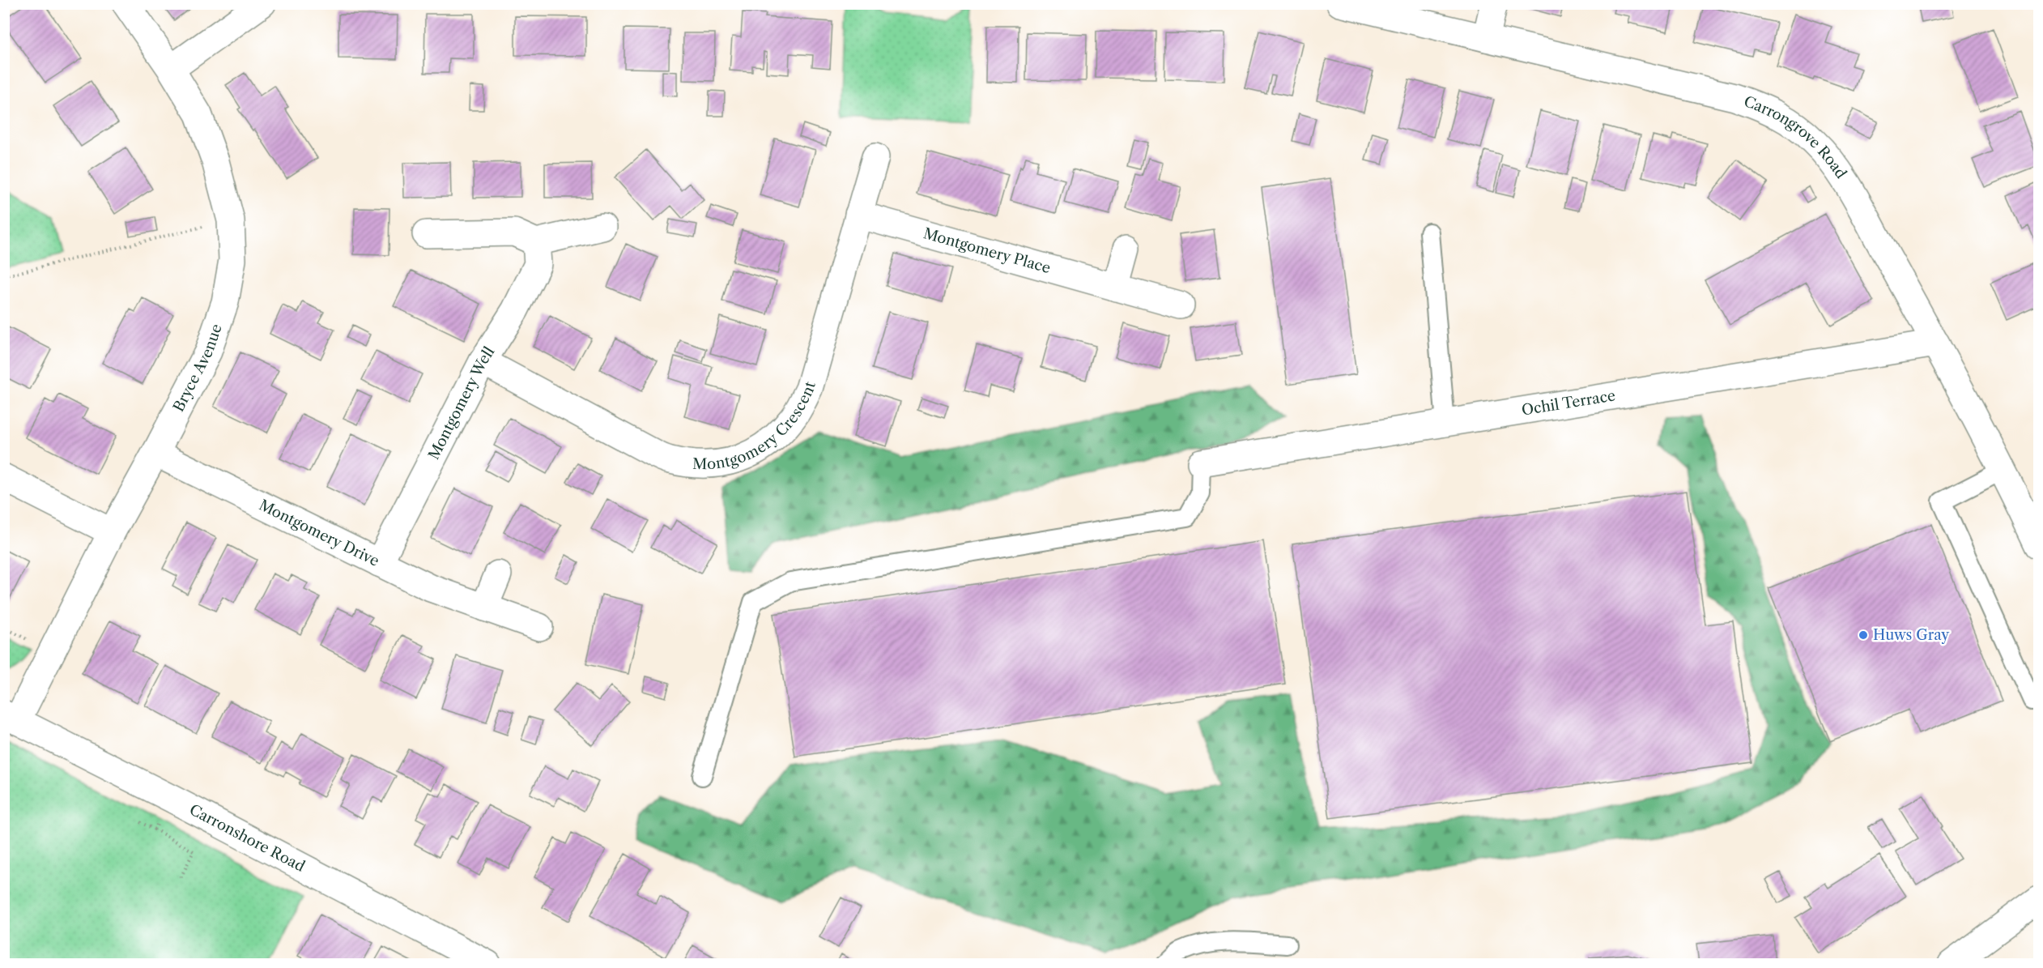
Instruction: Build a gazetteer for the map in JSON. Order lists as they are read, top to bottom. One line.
{"streets":{"street":["Carrongrove Road","Montgomery Place","Bryce Avenue","Montgomery Well","Ochil Terrace","Montgomery Crescent","Montgomery Drive","Carronshore Road"]},"crossings":[["Carrongrove Road","Ochil Terrace"],["Montgomery Place","Montgomery Crescent"],["Bryce Avenue","Montgomery Drive"],["Bryce Avenue","Carronshore Road"],["Montgomery Well","Montgomery Crescent"],["Montgomery Well","Montgomery Drive"]],"places":["Huws Gray"]}
